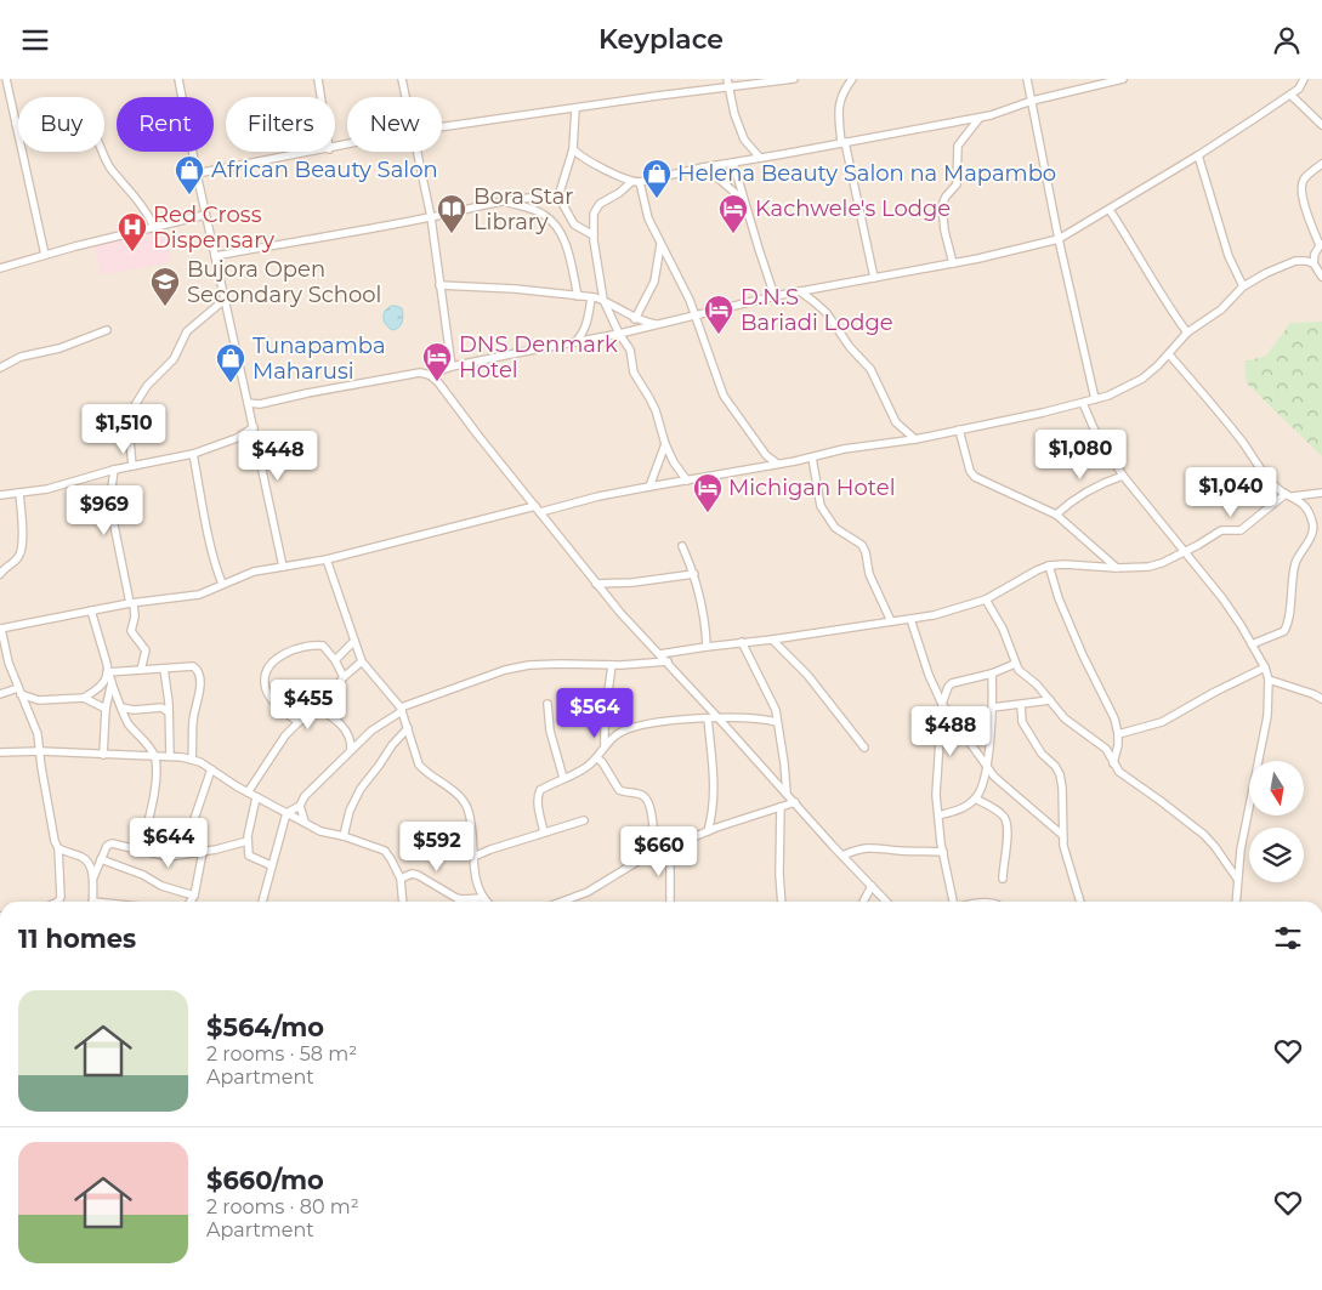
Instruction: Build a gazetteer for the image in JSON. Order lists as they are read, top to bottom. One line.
{"places":{"shop":["African Beauty Salon","Helena Beauty Salon na Mapambo","Tunapamba Maharusi"],"library":["Bora Star Library"],"hotel":["Kachwele's Lodge","D.N.S Bariadi Lodge","DNS Denmark Hotel","Michigan Hotel"],"hospital":["Red Cross Dispensary"],"school or university":["Bujora Open Secondary School"]},"north":"bottom","page":{"header":"Keyplace","chip":["Buy","Rent","Filters","New"],"price":["$1,510","$1,080","$448","$1,040","$969","$455","$564","$488","$644","$592","$660"],"heading":"11 homes","list":[{"name":"$564/mo","note":"2 rooms · 58 m² · Apartment"},{"name":"$660/mo","note":"2 rooms · 80 m² · Apartment"}]}}
